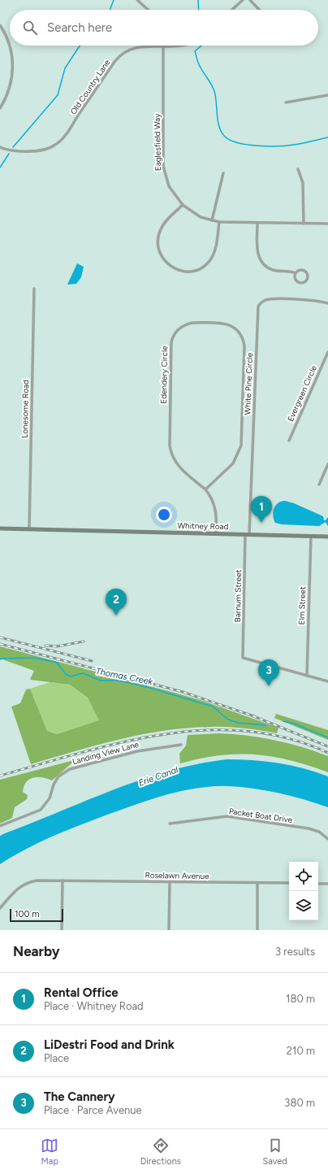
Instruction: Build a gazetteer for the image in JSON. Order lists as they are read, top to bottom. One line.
{"streets":{"main road":["Whitney Road"],"street":["Old Country Lane","Eaglesfield Way","Edendery Circle","White Pine Circle","Evergreen Circle","Lonesome Road","Barnum Street","Elm Street","Landing View Lane","Packet Boat Drive","Roselawn Avenue"]},"crossings":[["Old Country Lane","Eaglesfield Way"],["Edendery Circle","Whitney Road"],["White Pine Circle","Whitney Road"],["White Pine Circle","Barnum Street"],["Lonesome Road","Whitney Road"],["Whitney Road","Barnum Street"],["Whitney Road","Elm Street"],["Barnum Street","Elm Street"]],"water":["Thomas Creek","Erie Canal"],"scale_bar":"100 m","page":{"search":"Search here","pins":["1","2","3"],"scale":"100 m","heading":["Nearby","3 results"],"list":[{"mark":"1","name":"Rental Office","note":"Place · Whitney Road","value":"180 m"},{"mark":"2","name":"LiDestri Food and Drink","note":"Place","value":"210 m"},{"mark":"3","name":"The Cannery","note":"Place · Parce Avenue","value":"380 m"}],"nav":["Map","Directions","Saved"]}}
